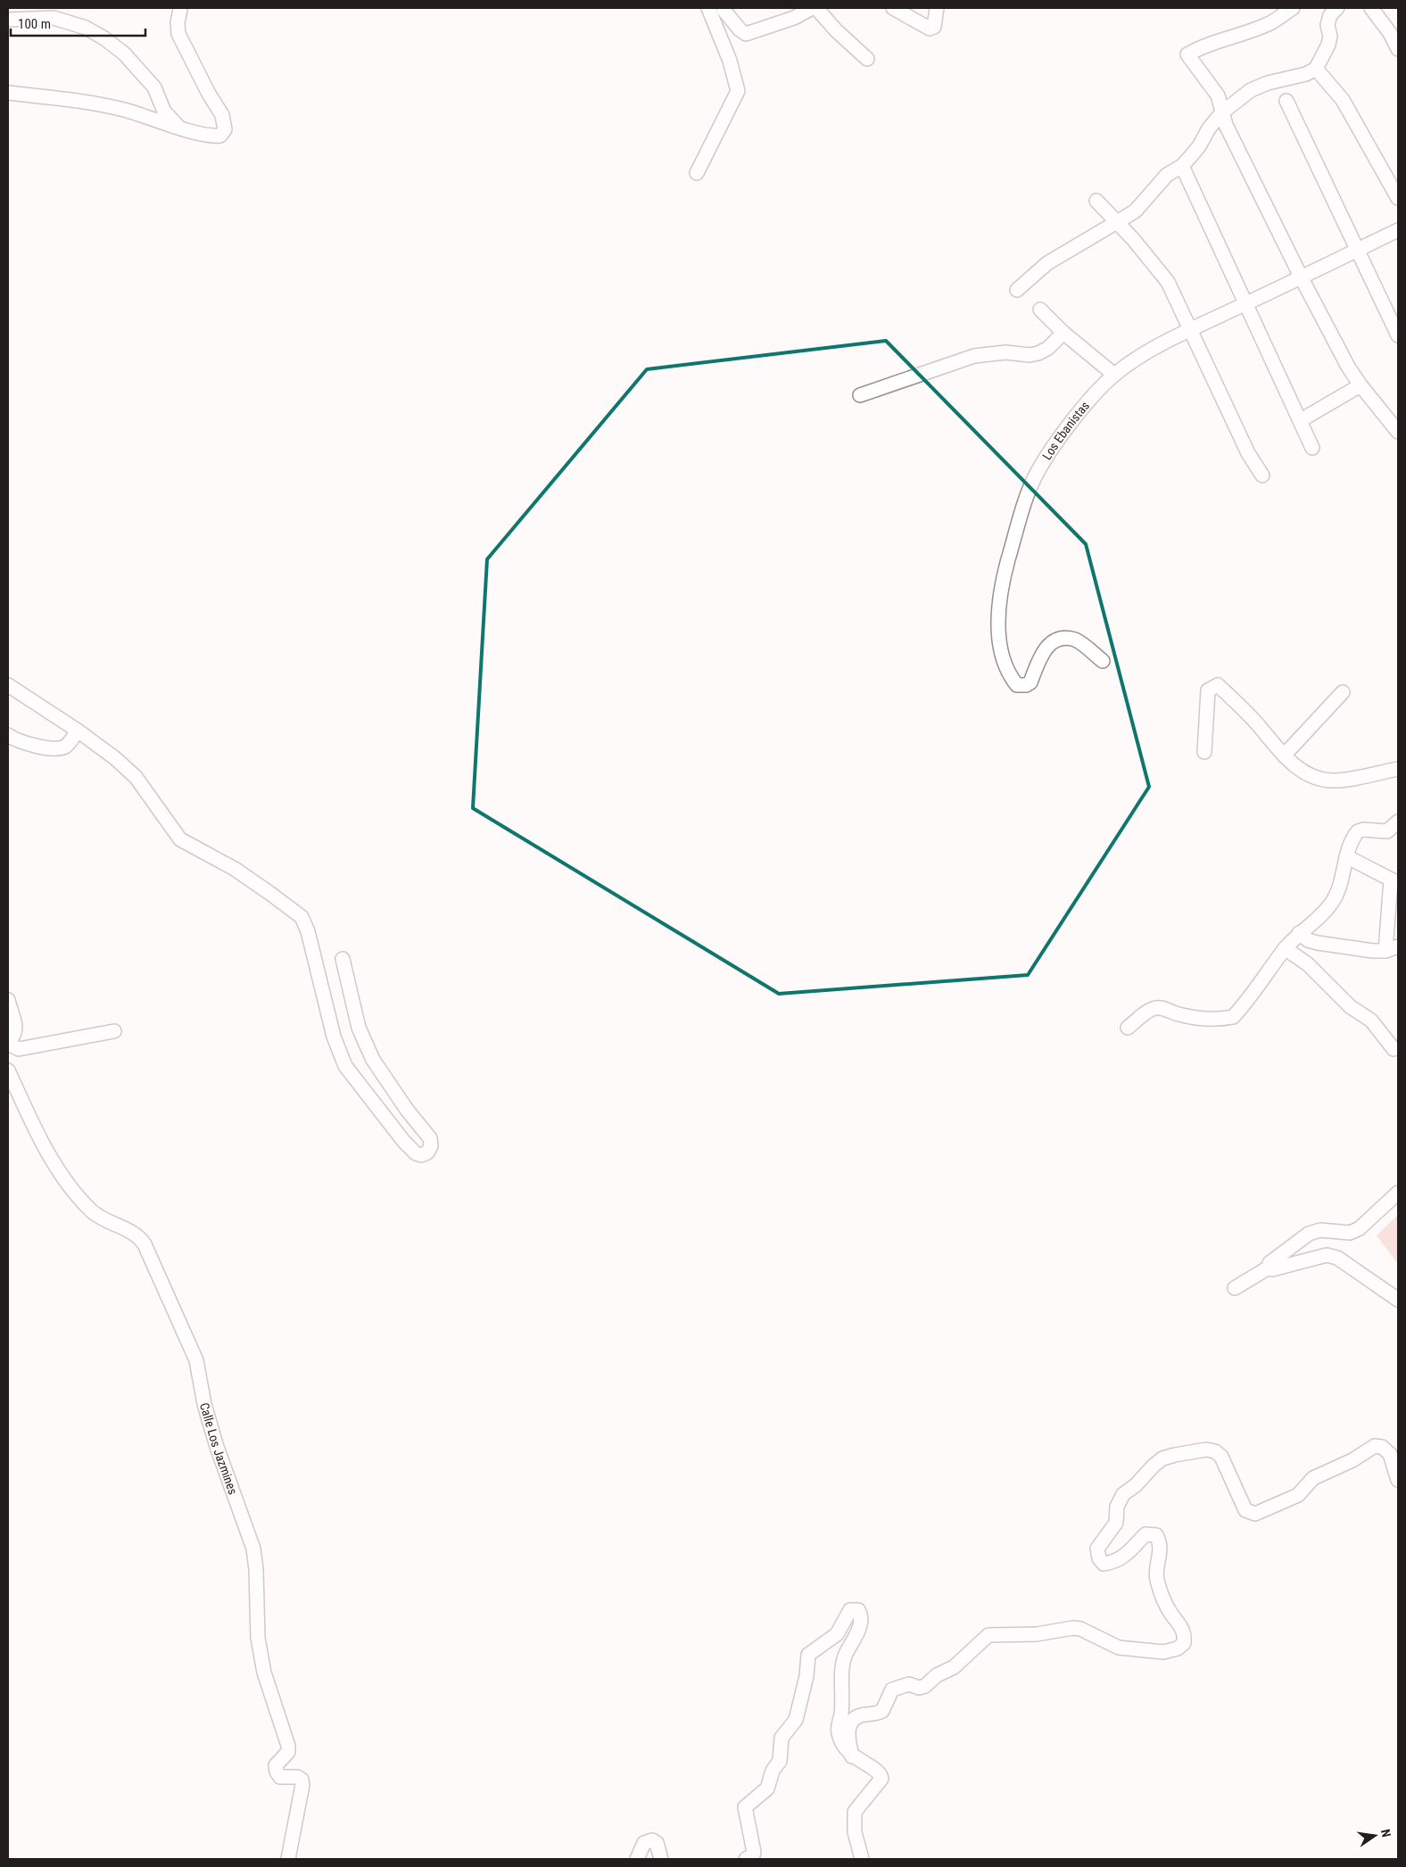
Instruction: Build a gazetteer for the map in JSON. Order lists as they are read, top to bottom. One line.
{"streets":{"street":["Los Ebanistas","Calle Los Jazmines"]},"scale_bar":"100 m","north":"right"}
